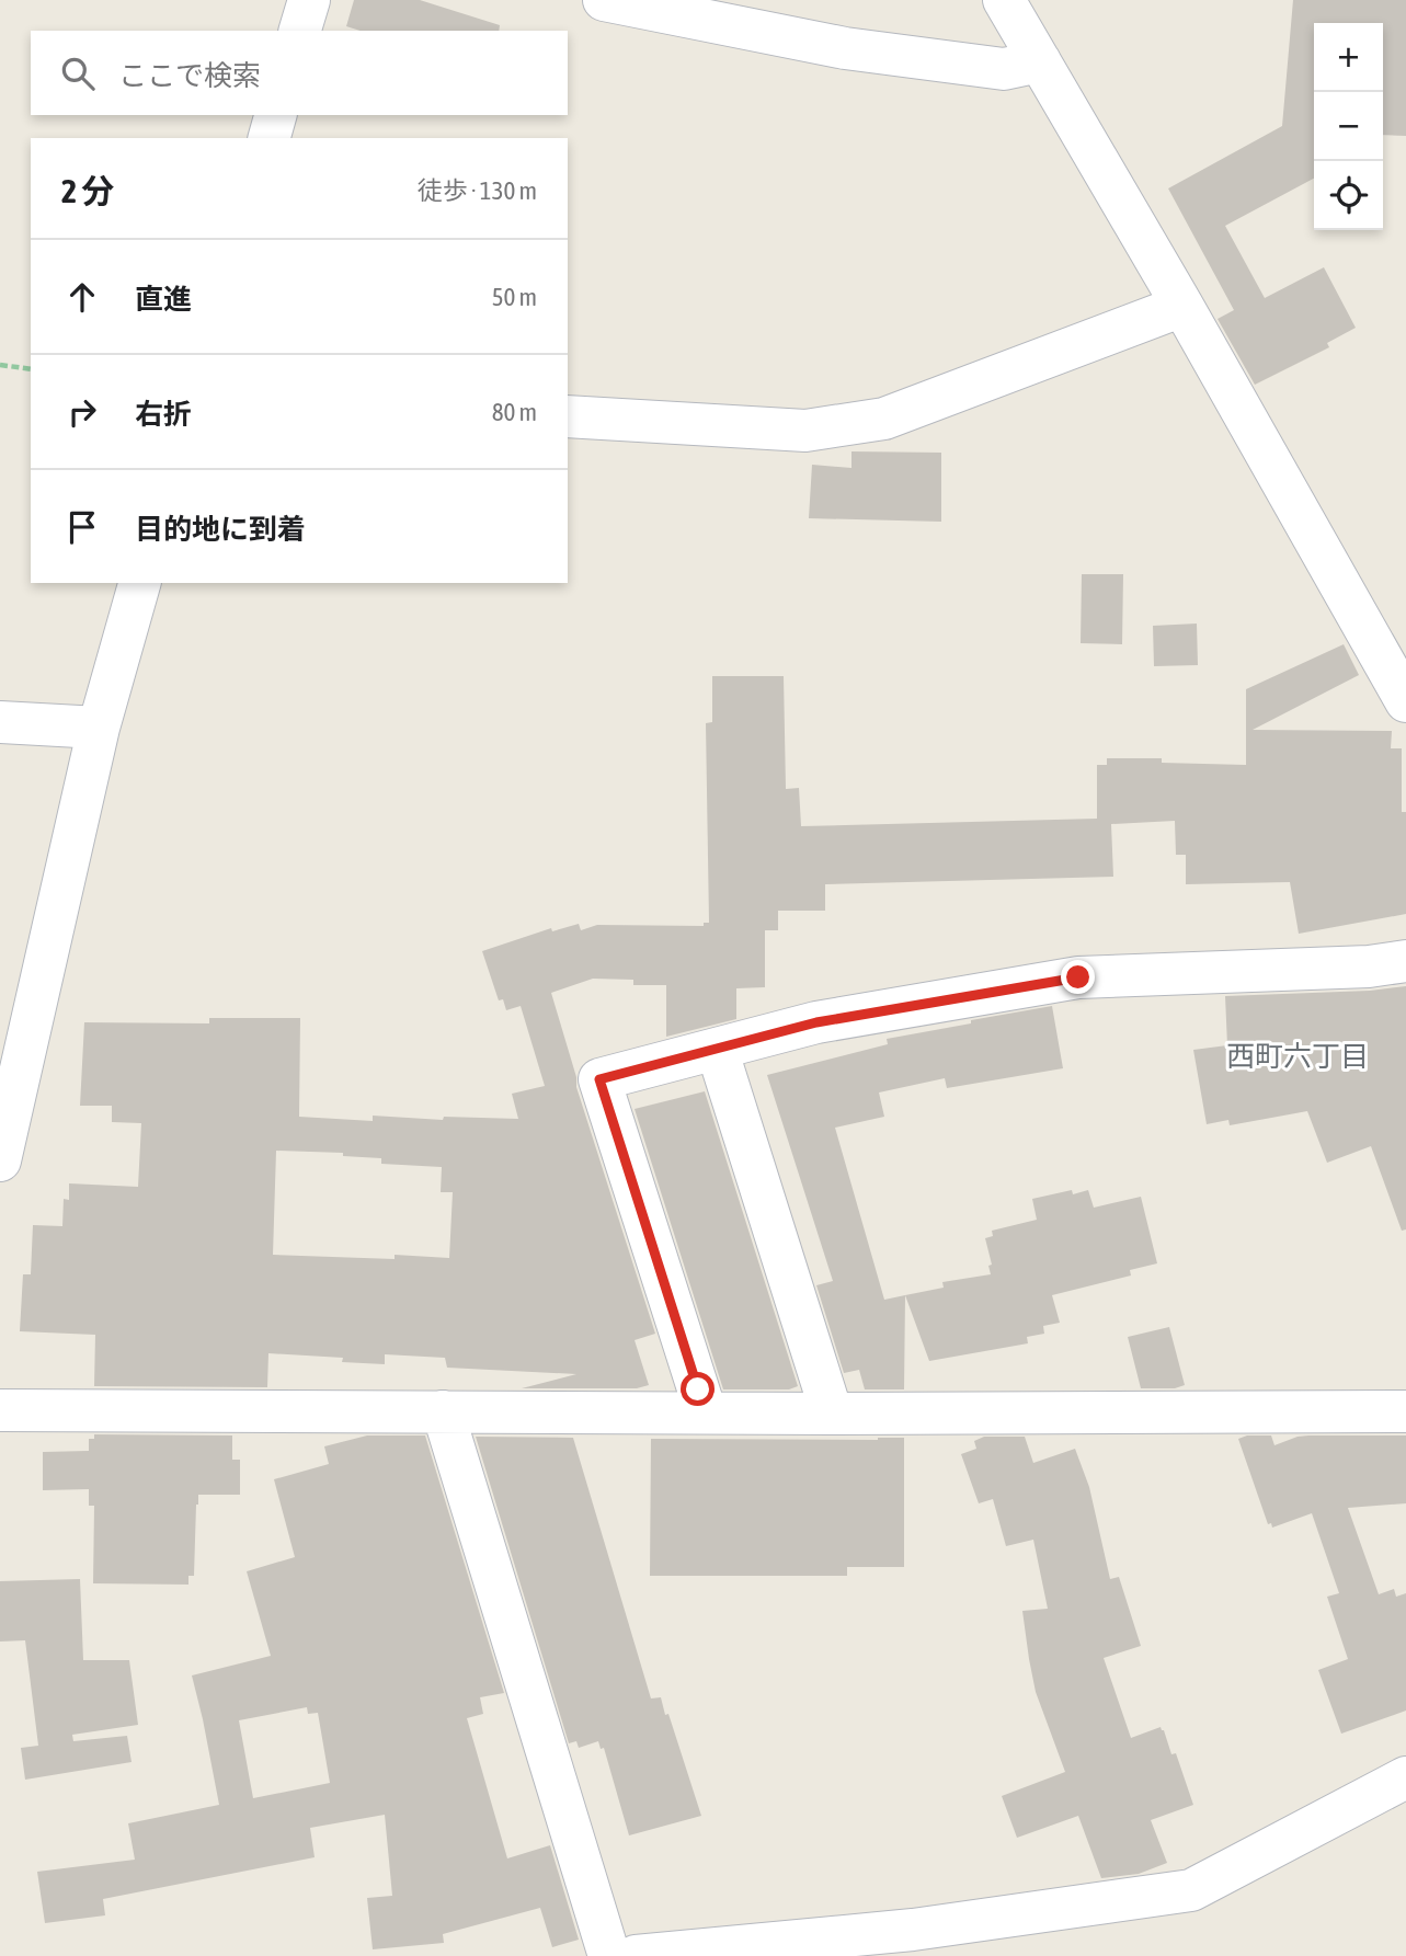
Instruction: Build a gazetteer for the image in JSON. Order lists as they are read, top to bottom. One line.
{"districts":["西町六丁目"],"page":{"map_buttons":["+","−"],"search":"ここで検索","heading":["2 分","徒歩 · 130 m"],"list":[["直進","50 m"],["右折","80 m"],"目的地に到着"]}}
